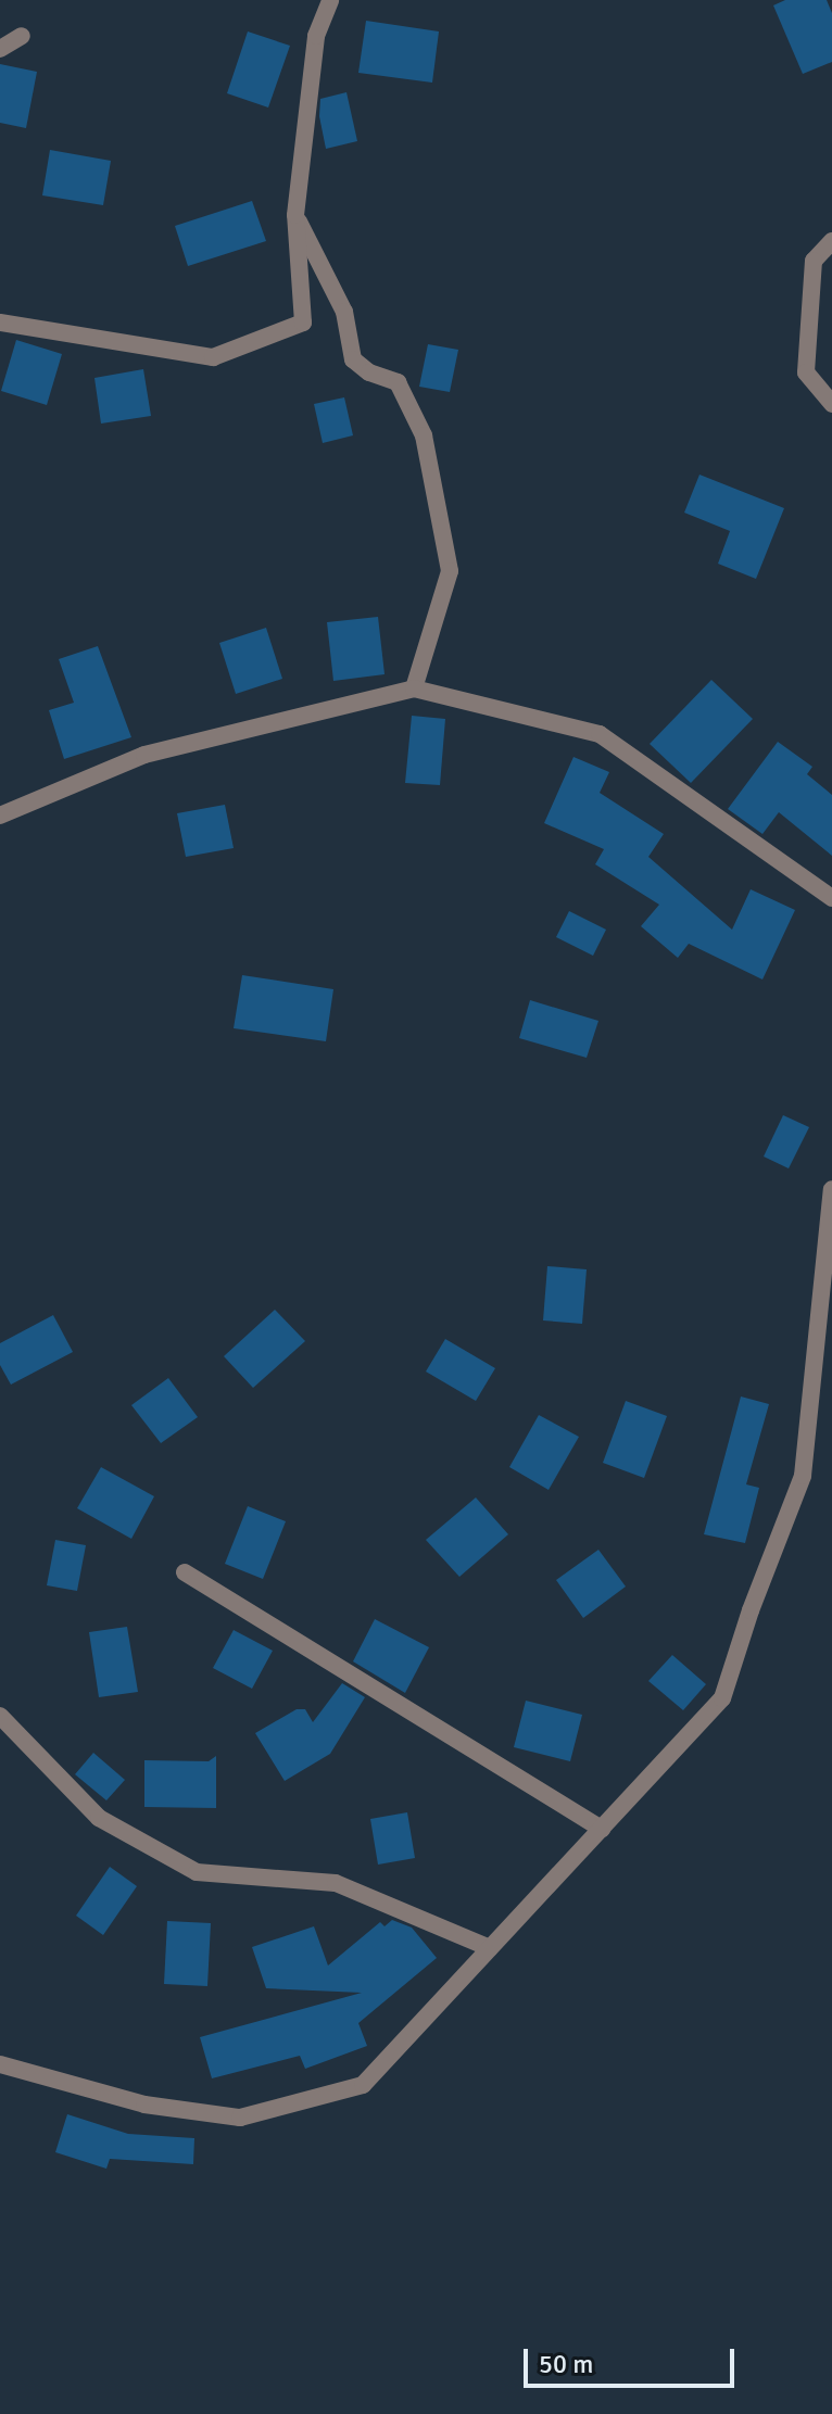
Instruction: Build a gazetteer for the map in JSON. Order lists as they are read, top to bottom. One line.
{"scale_bar":"50 m"}
